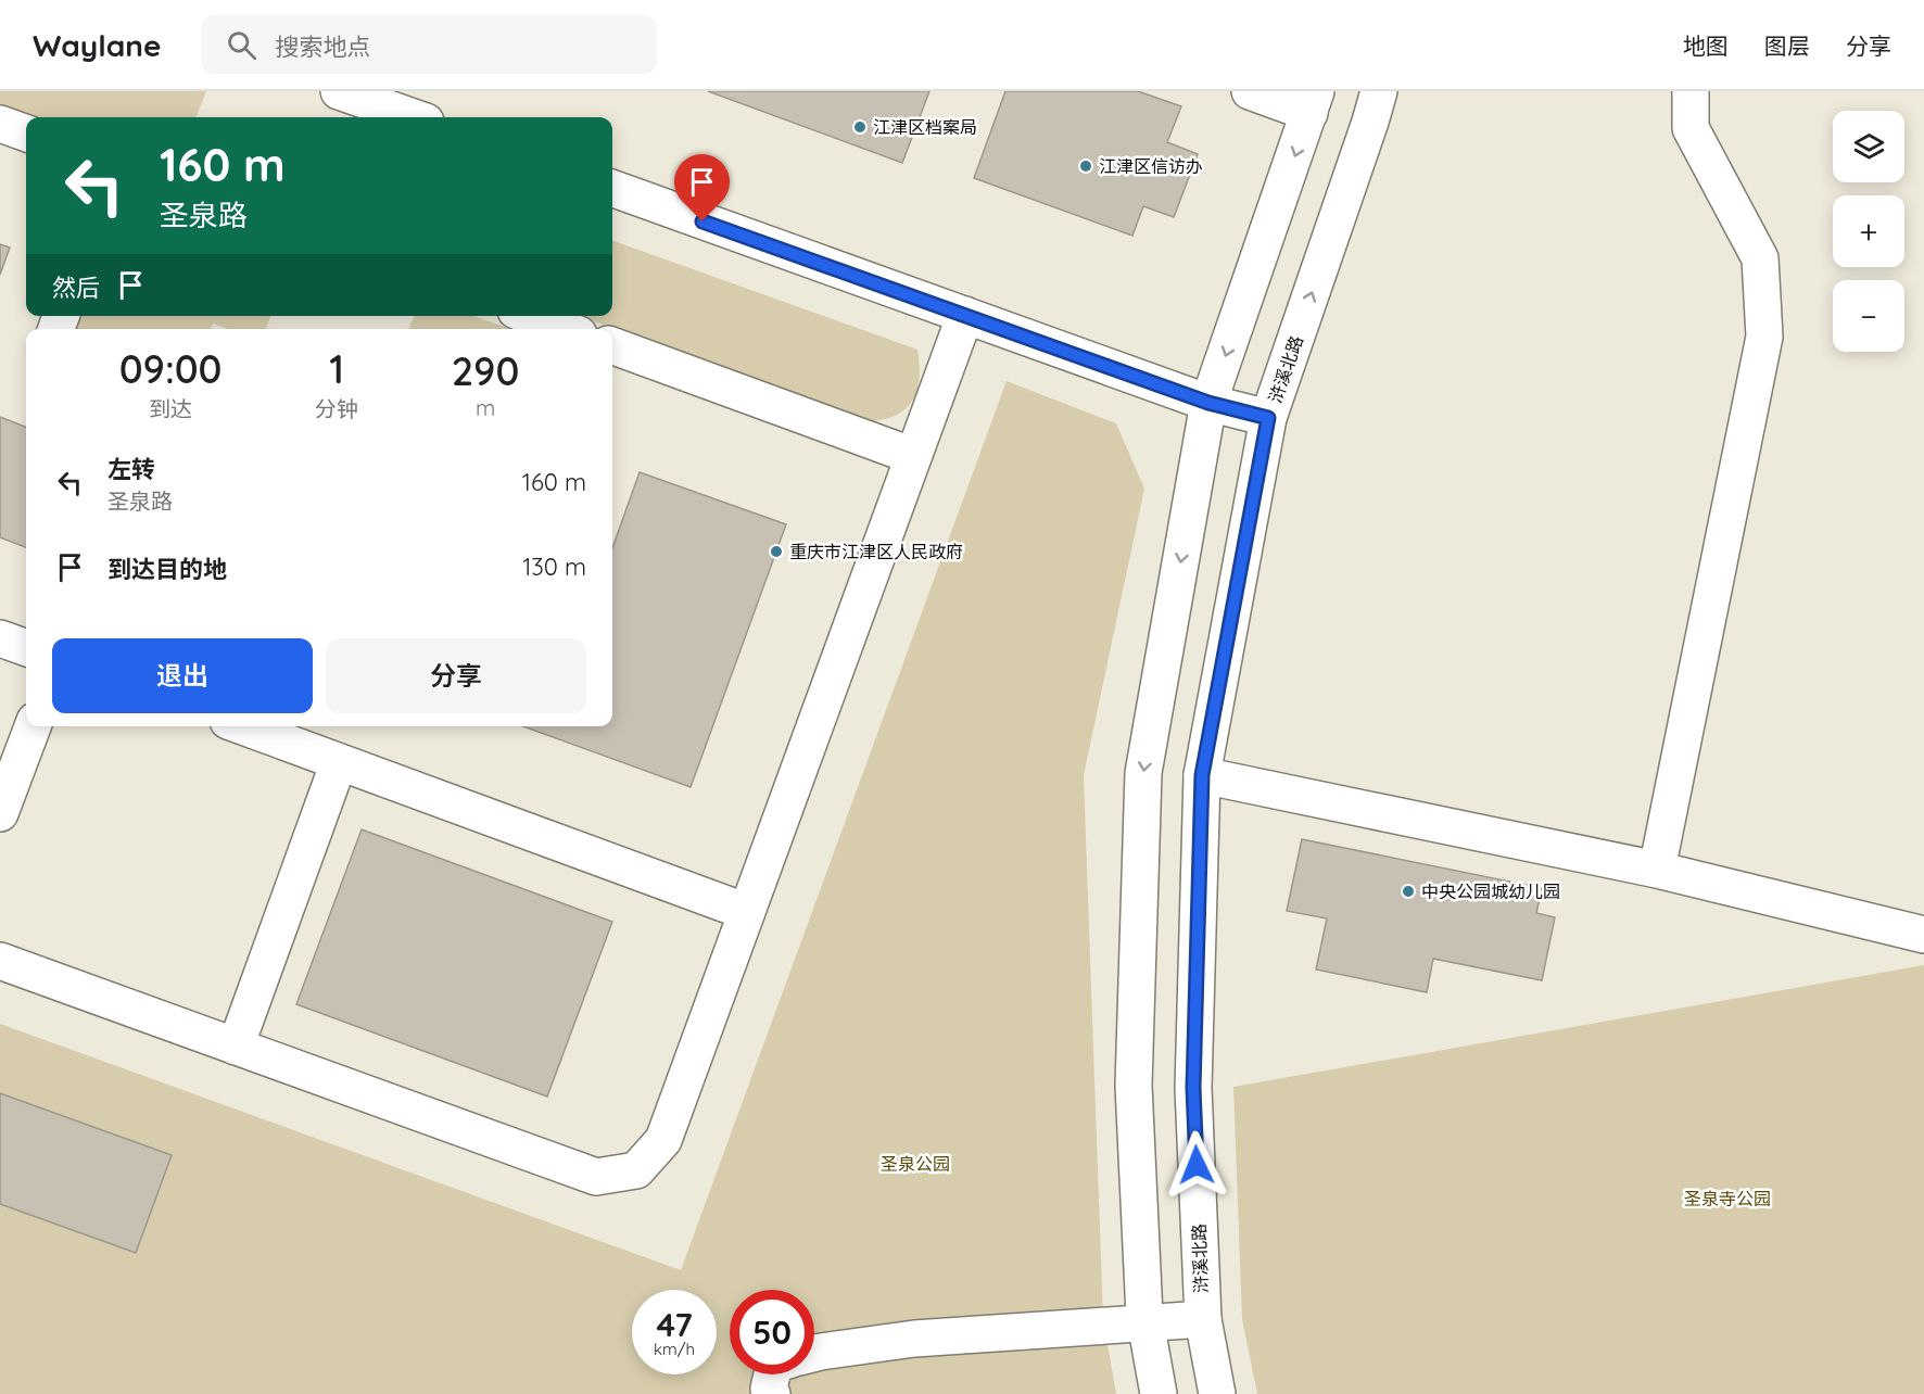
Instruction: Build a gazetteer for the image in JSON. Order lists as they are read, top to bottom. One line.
{"streets":{"street":["浒溪北路"]},"parks":["圣泉公园","圣泉寺公园"],"places":["江津区档案局","江津区信访办","重庆市江津区人民政府","中央公园城幼儿园"],"page":{"header":"Waylane","search":"搜索地点","nav":["地图","图层","分享"],"map_buttons":["+","−"],"turn":["160 m","圣泉路"],"then":"然后","eta":["09:00","到达","1","分钟","290","m"],"list":[{"name":"左转","note":"圣泉路","value":"160 m"},{"name":"到达目的地","value":"130 m"}],"buttons":["退出","分享"],"speed":"47 km/h","limit":"50"}}
